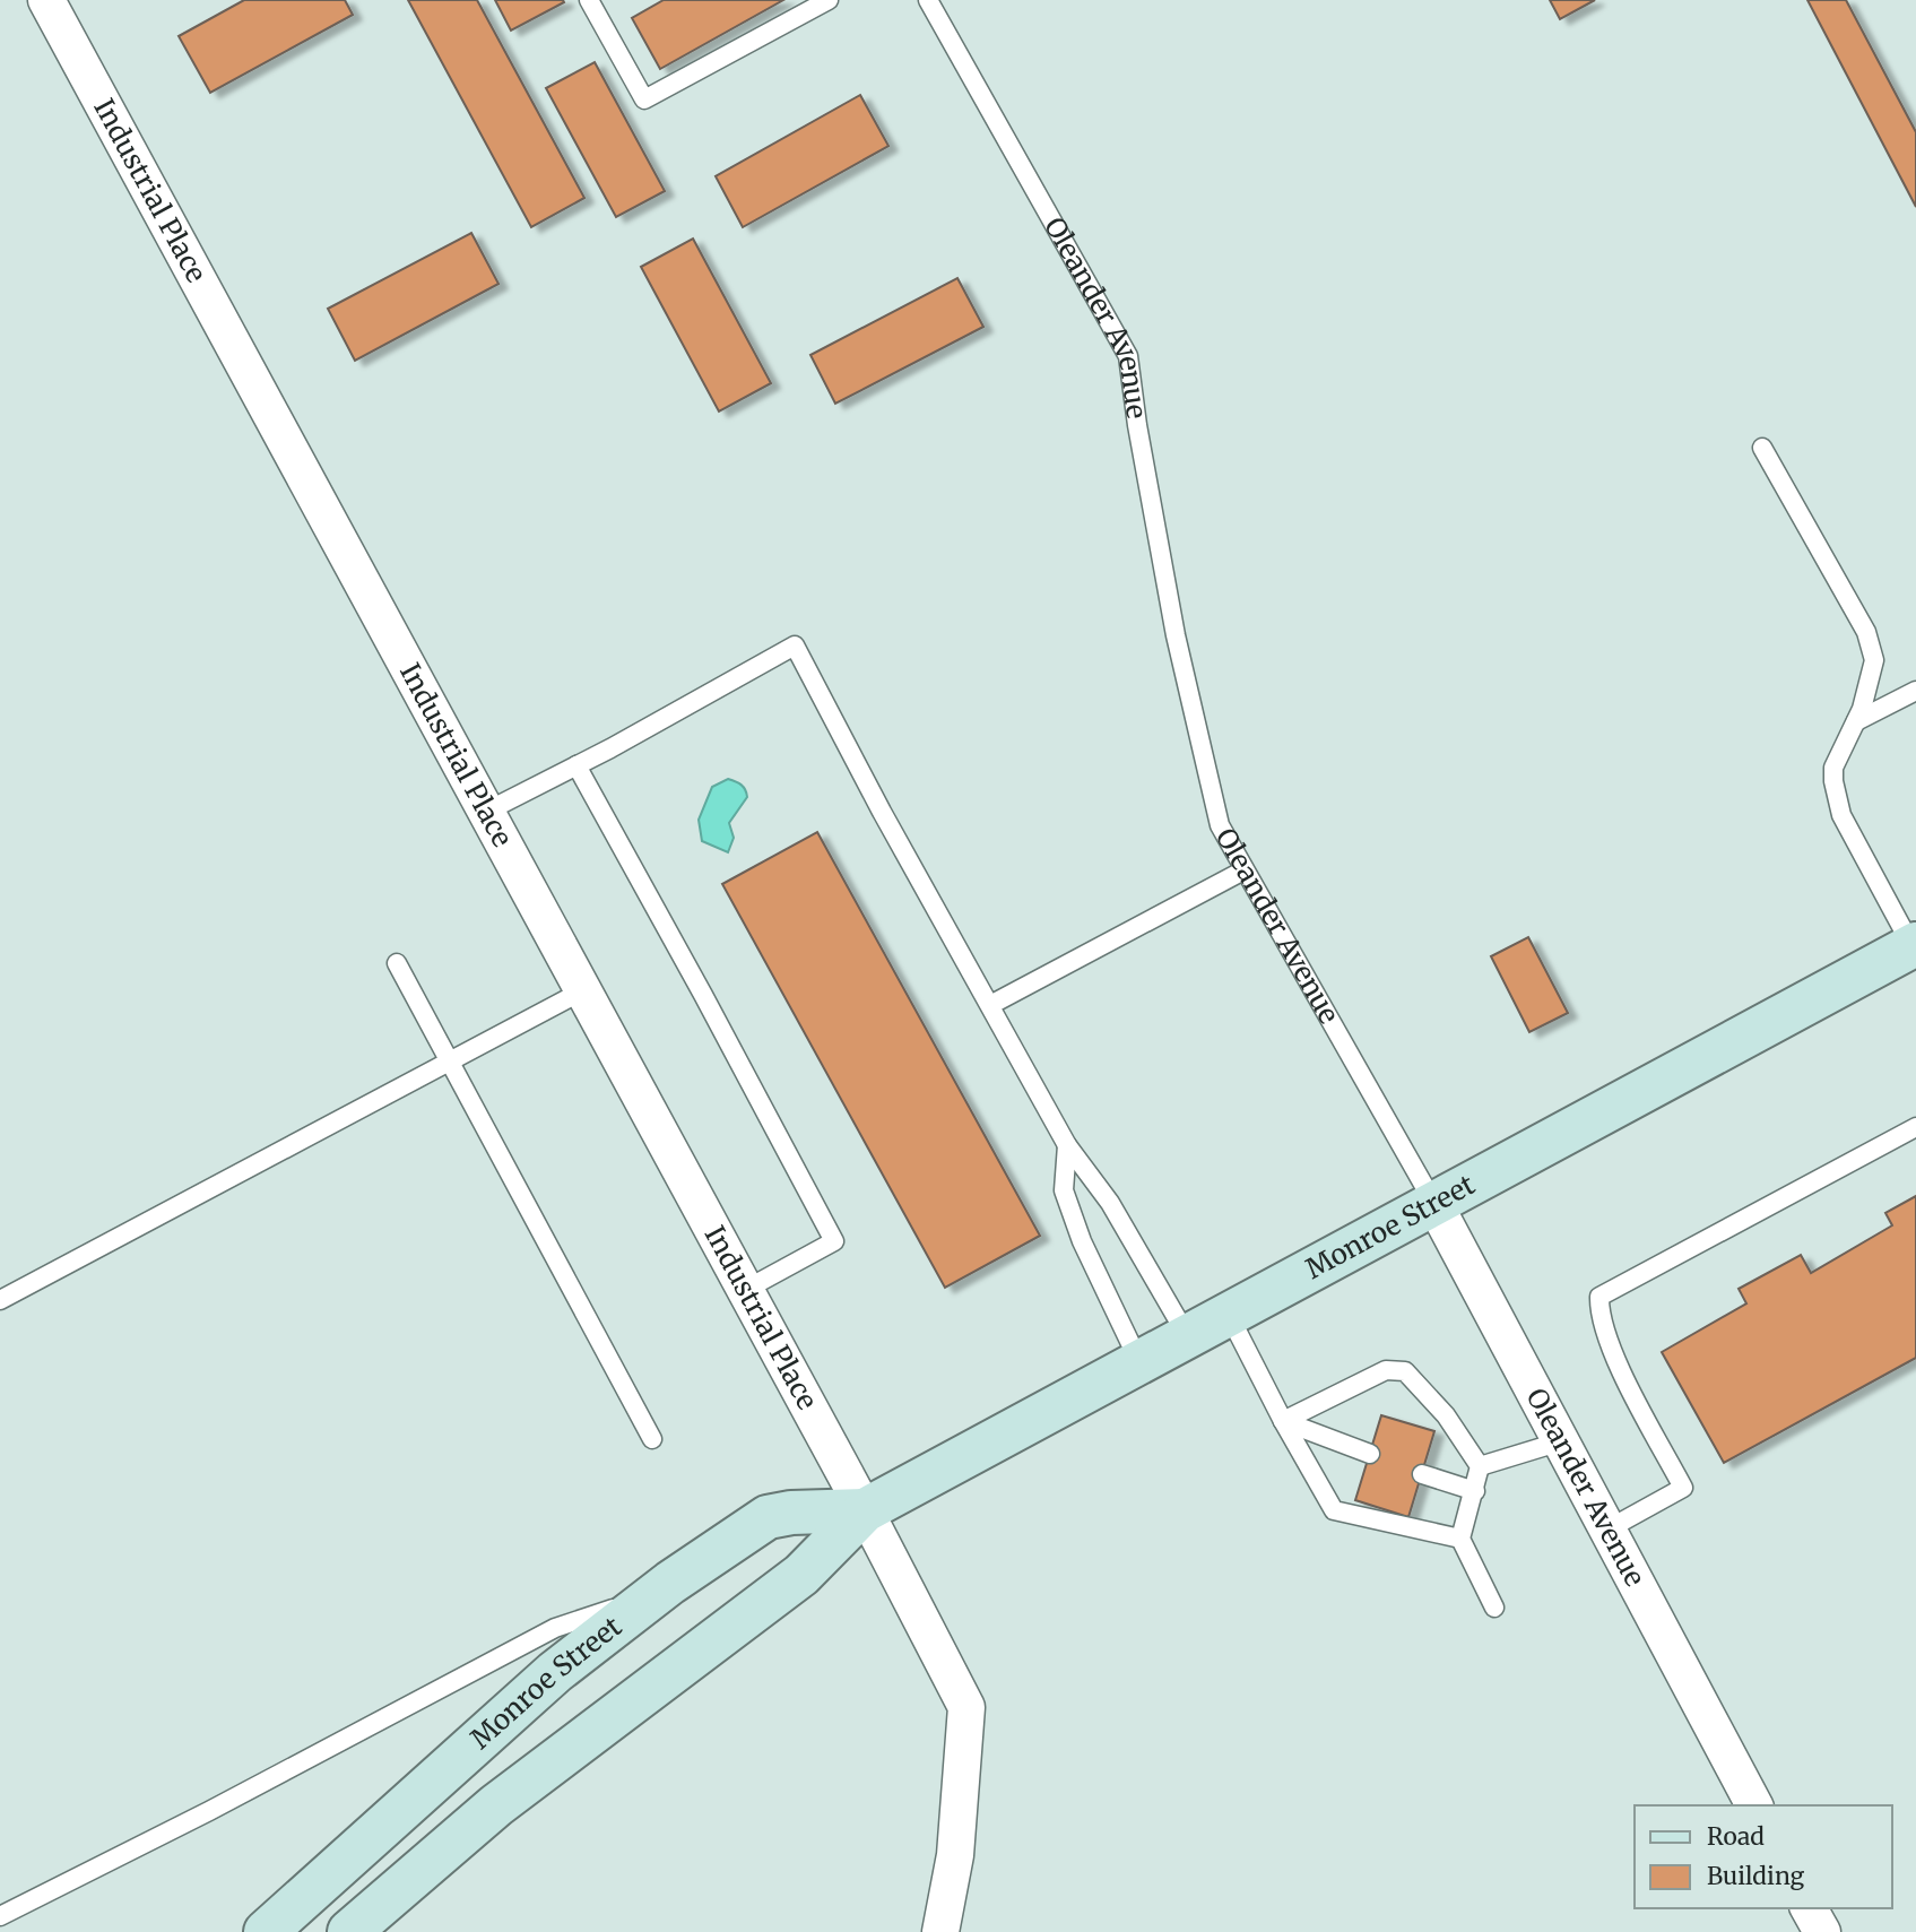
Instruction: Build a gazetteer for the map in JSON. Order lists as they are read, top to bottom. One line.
{"streets":{"main road":["Monroe Street"],"street":["Industrial Place","Oleander Avenue"]},"crossings":[["Industrial Place","Monroe Street"],["Oleander Avenue","Monroe Street"]],"legend":["Road","Building"]}
